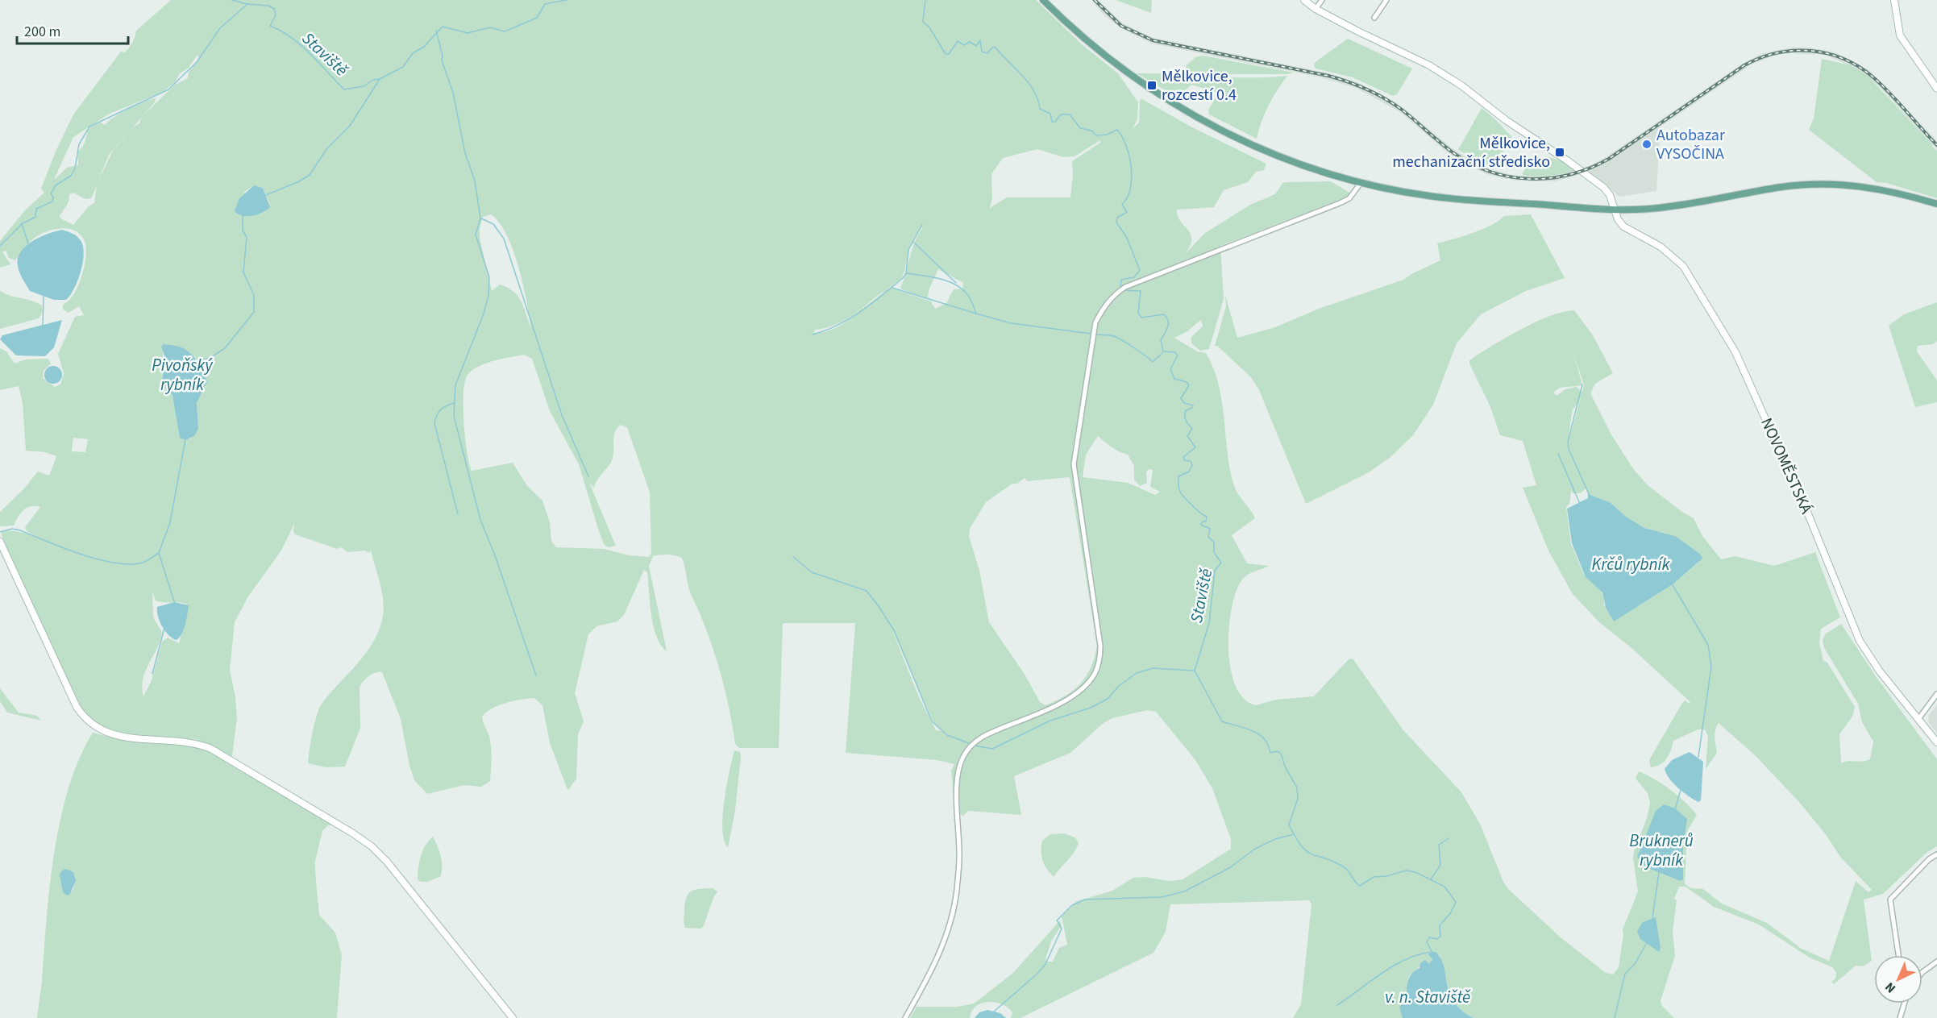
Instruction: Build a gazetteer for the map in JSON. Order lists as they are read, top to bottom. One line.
{"streets":{"street":["NOVOMĚSTSKÁ"]},"water":["Staviště","Pivoňský rybník","Krčů rybník","Bruknerů rybník","v. n. Staviště"],"places":{"transit":["Mělkovice, rozcestí 0.4","Mělkovice, mechanizační středisko"],"other":["Autobazar VYSOČINA"]},"scale_bar":"200 m","north":"bottom left"}
